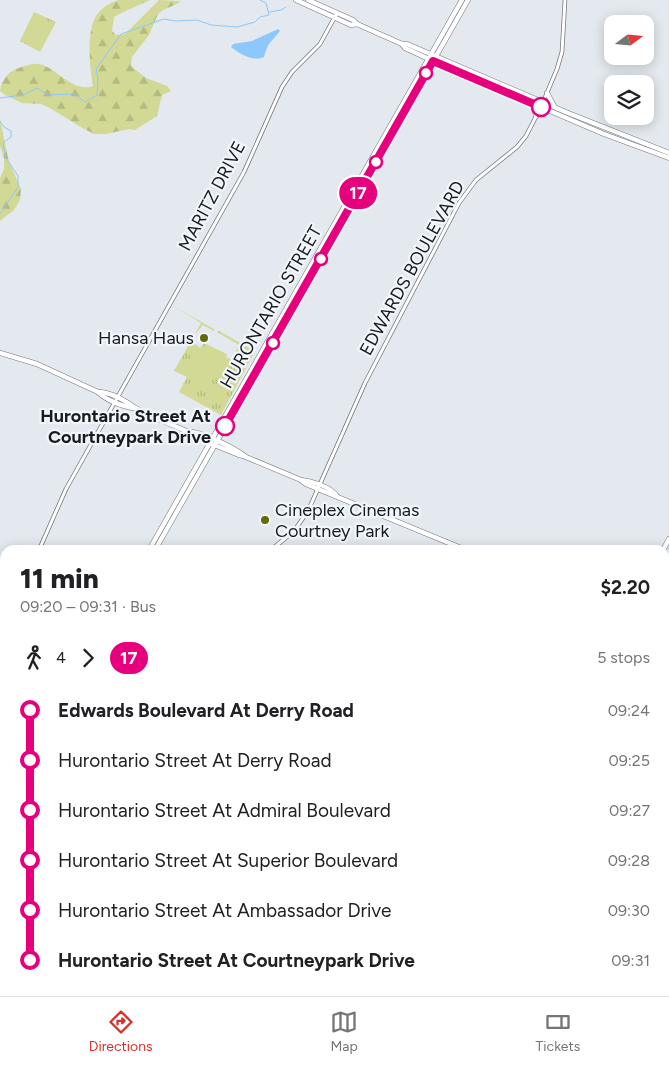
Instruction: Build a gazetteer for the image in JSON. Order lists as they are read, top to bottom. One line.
{"streets":{"main road":["HURONTARIO STREET"],"street":["MARITZ DRIVE","EDWARDS BOULEVARD"]},"places":["Hansa Haus","Hurontario Street At Courtneypark Drive","Cineplex Cinemas Courtney Park"],"lines":["bus line 17"],"north":"right","page":{"on_map":"17","heading":["11 min","09:20 – 09:31 · Bus","$2.20"],"legs":["4","17","5 stops"],"list":[{"name":"Edwards Boulevard At Derry Road","value":"09:24"},{"name":"Hurontario Street At Derry Road","value":"09:25"},{"name":"Hurontario Street At Admiral Boulevard","value":"09:27"},{"name":"Hurontario Street At Superior Boulevard","value":"09:28"},{"name":"Hurontario Street At Ambassador Drive","value":"09:30"},{"name":"Hurontario Street At Courtneypark Drive","value":"09:31"}],"tabs":["Directions","Map","Tickets"]}}
